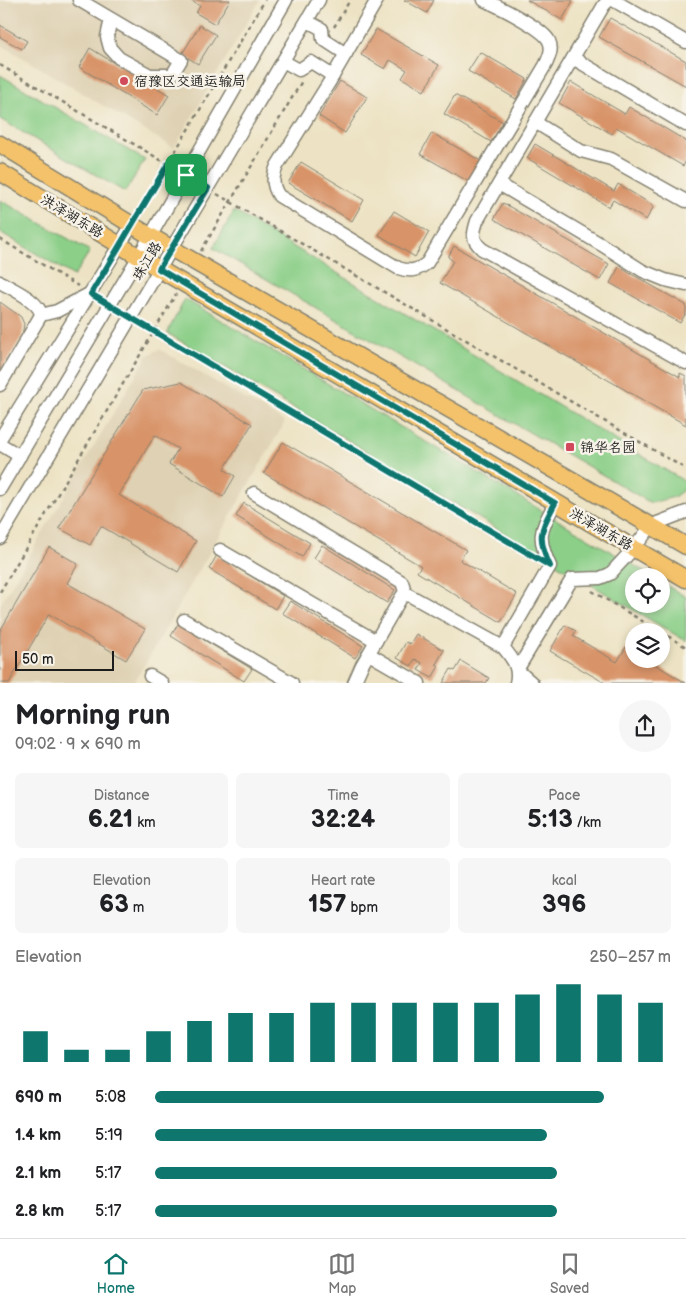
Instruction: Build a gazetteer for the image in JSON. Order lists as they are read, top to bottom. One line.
{"streets":{"main road":["洪泽湖东路"],"street":["珠江路"]},"crossings":[["洪泽湖东路","珠江路"]],"places":{"other":["宿豫区交通运输局"],"transit":["锦华名园"]},"scale_bar":"50 m","page":{"scale":"50 m","heading":["Morning run","09:02 · 9 × 690 m"],"stats":[["Distance","6.21 km"],["Time","32:24"],["Pace","5:13 /km"],["Elevation","63 m"],["Heart rate","157 bpm"],["kcal","396"]],"chart":["Elevation","250–257 m"],"list":[{"name":"690 m","note":"5:08"},{"name":"1.4 km","note":"5:19"},{"name":"2.1 km","note":"5:17"},{"name":"2.8 km","note":"5:17"}],"tabs":["Home","Map","Saved"]}}
